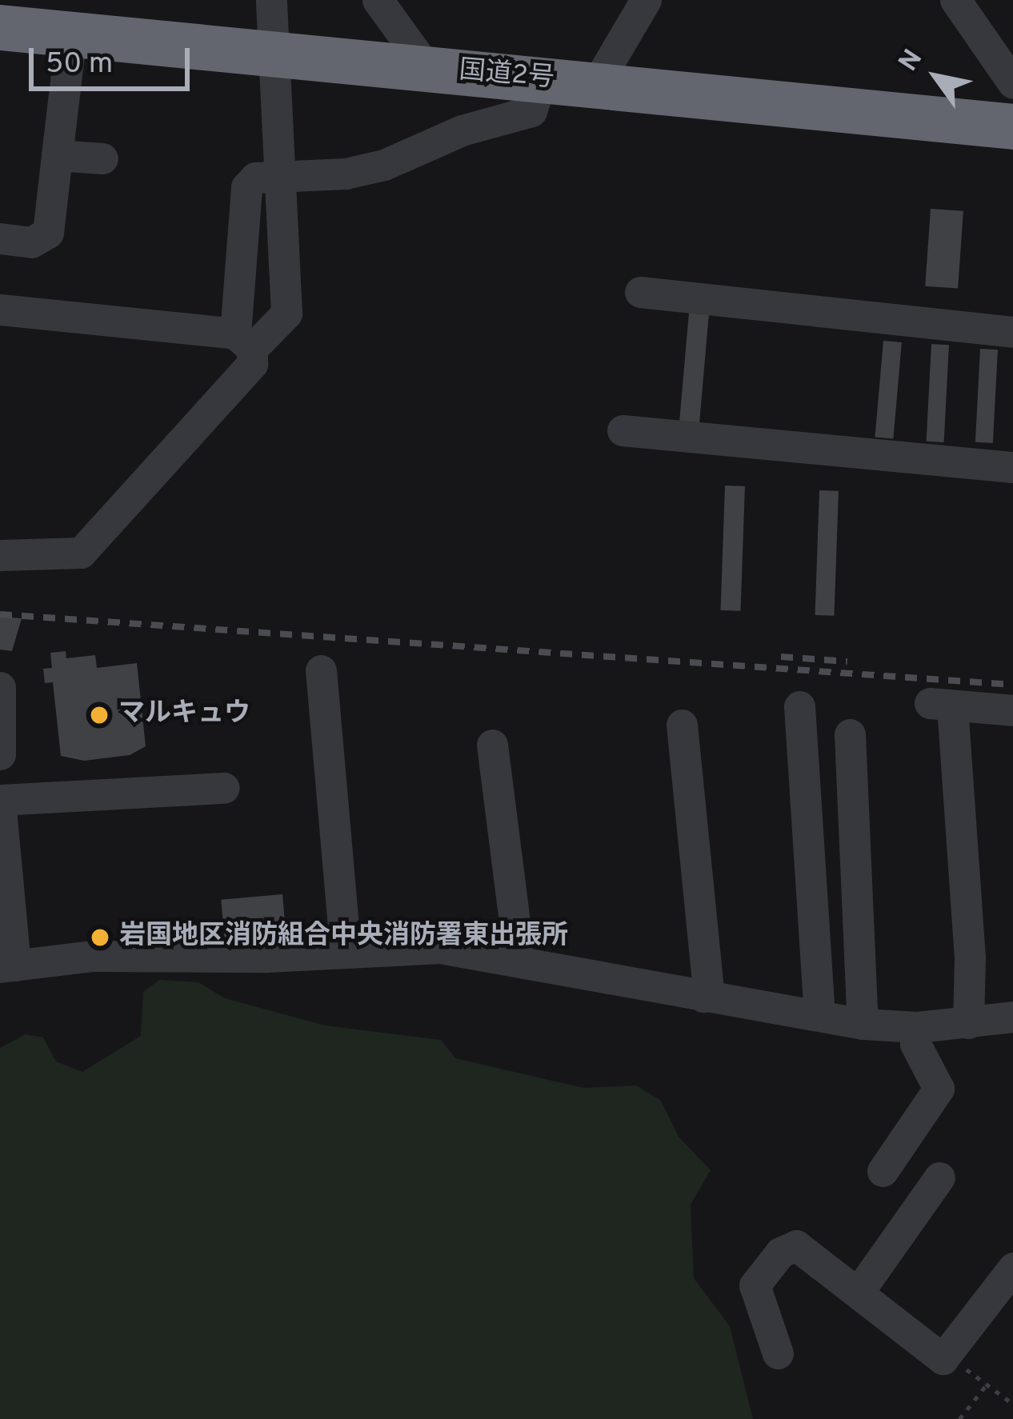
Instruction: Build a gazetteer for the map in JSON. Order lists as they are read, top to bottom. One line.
{"streets":{"highway":["国道2号"]},"places":["マルキュウ","岩国地区消防組合中央消防署東出張所"],"scale_bar":"50 m","north":"top left"}
